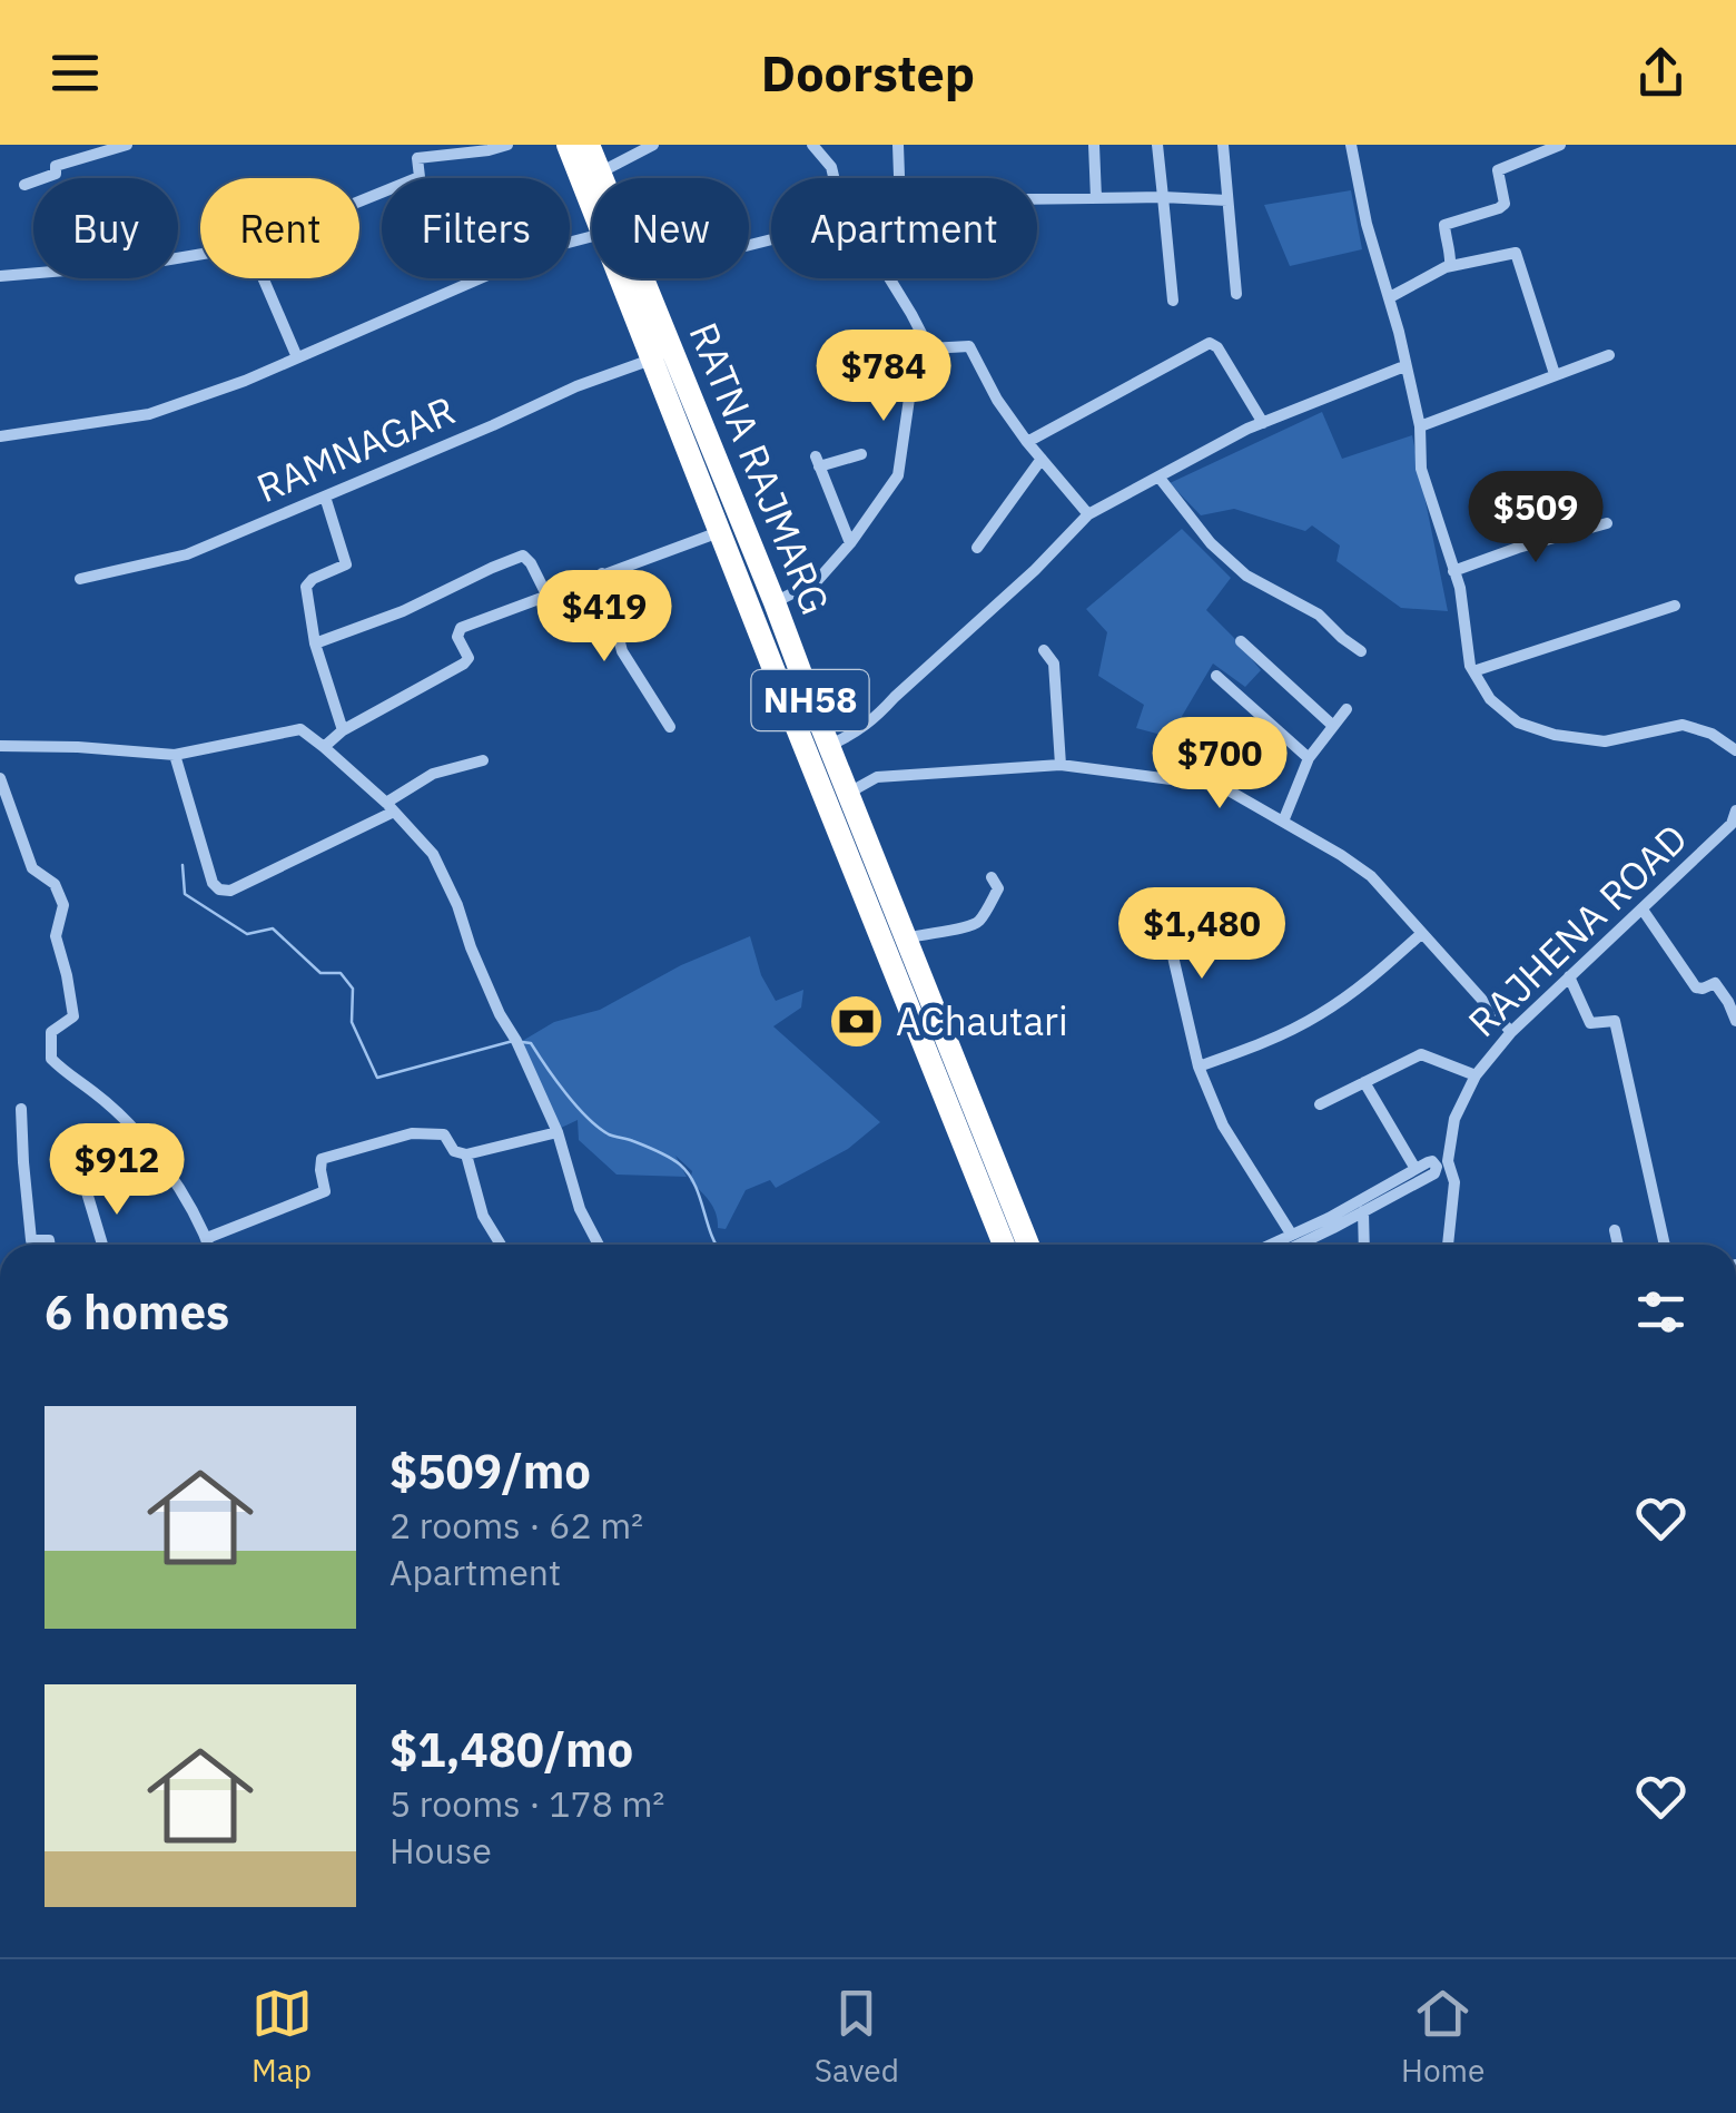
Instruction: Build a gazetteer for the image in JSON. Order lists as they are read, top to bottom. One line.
{"streets":{"highway":["RATNA RAJMARG","NH58"],"street":["RAMNAGAR","RAJHENA ROAD"]},"crossings":[["RAMNAGAR","RATNA RAJMARG"]],"places":{"bank":["AChautari"]},"page":{"header":"Doorstep","chip":["Buy","Rent","Filters","New","Apartment"],"price":["$784","$509","$419","$700","$1,480","$912"],"heading":"6 homes","list":[{"name":"$509/mo","note":"2 rooms · 62 m² · Apartment"},{"name":"$1,480/mo","note":"5 rooms · 178 m² · House"}],"tabs":["Map","Saved","Home"]}}
